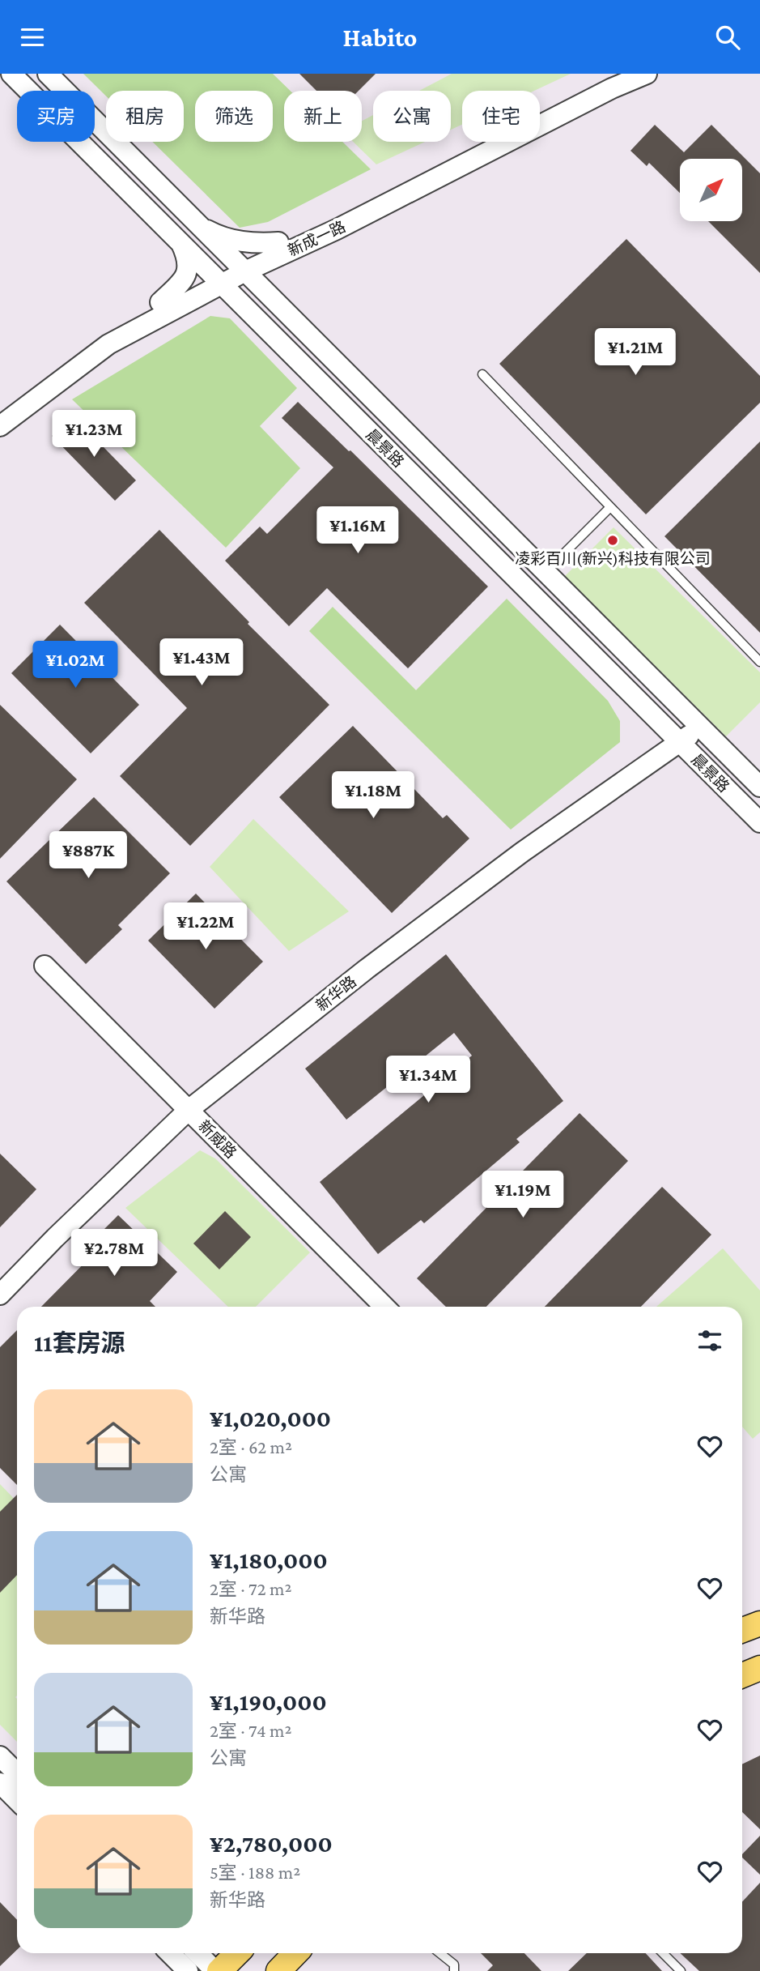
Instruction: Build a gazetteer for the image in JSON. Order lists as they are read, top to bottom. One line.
{"streets":{"street":["新成一路","晨景路","新华路","新威路"]},"crossings":[["新成一路","晨景路"],["晨景路","新华路"],["新华路","新威路"]],"places":["凌彩百川(新兴)科技有限公司"],"north":"top right","page":{"header":"Habito","chip":["买房","租房","筛选","新上","公寓","住宅"],"price":["¥1.21M","¥1.23M","¥1.16M","¥1.43M","¥1.02M","¥1.18M","¥887K","¥1.22M","¥1.34M","¥1.19M","¥2.78M"],"heading":"11套房源","list":[{"name":"¥1,020,000","note":"2室 · 62 m² · 公寓"},{"name":"¥1,180,000","note":"2室 · 72 m² · 新华路"},{"name":"¥1,190,000","note":"2室 · 74 m² · 公寓"},{"name":"¥2,780,000","note":"5室 · 188 m² · 新华路"}]}}
